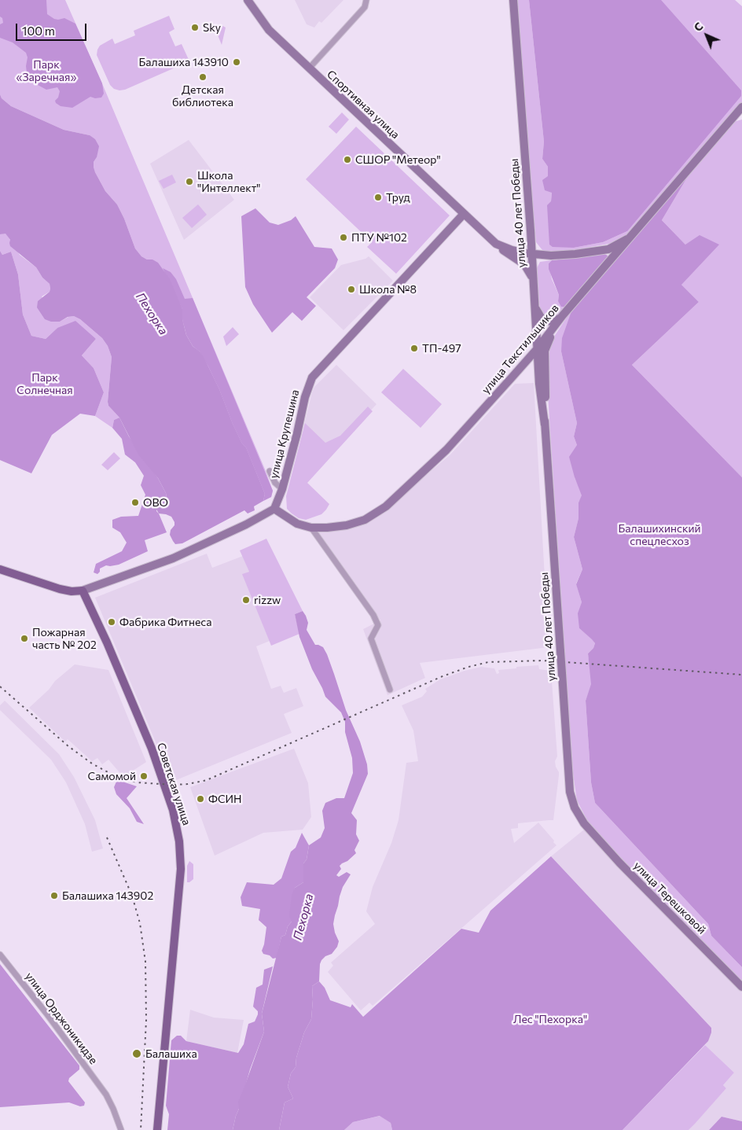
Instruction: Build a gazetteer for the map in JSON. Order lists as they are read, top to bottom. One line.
{"streets":{"main road":["Советская улица"],"street":["Спортивная улица","улица 40 лет Победы","улица Текстильщиков","улица Крупешина","улица Терешковой","улица Орджоникидзе"]},"crossings":[["Спортивная улица","улица 40 лет Победы"],["Спортивная улица","улица Текстильщиков"],["Спортивная улица","улица Крупешина"],["улица 40 лет Победы","улица Текстильщиков"],["улица 40 лет Победы","улица Терешковой"],["улица Текстильщиков","улица Крупешина"]],"water":["Пехорка"],"parks":["Парк «Заречная»","Парк Солнечная","Балашихинский спецлесхоз","Лес \"Пехорка\""],"places":["Sky","Балашиха 143910","Детская библиотека","СШОР \"Метеор\"","Школа \"Интеллект\"","Труд","ПТУ №102","Школа №8","ТП-497","ОВО","rizzw","Фабрика Фитнеса","Пожарная часть № 202","Самомой","ФСИН","Балашиха 143902","Балашиха"],"scale_bar":"100 m","north":"top left"}
